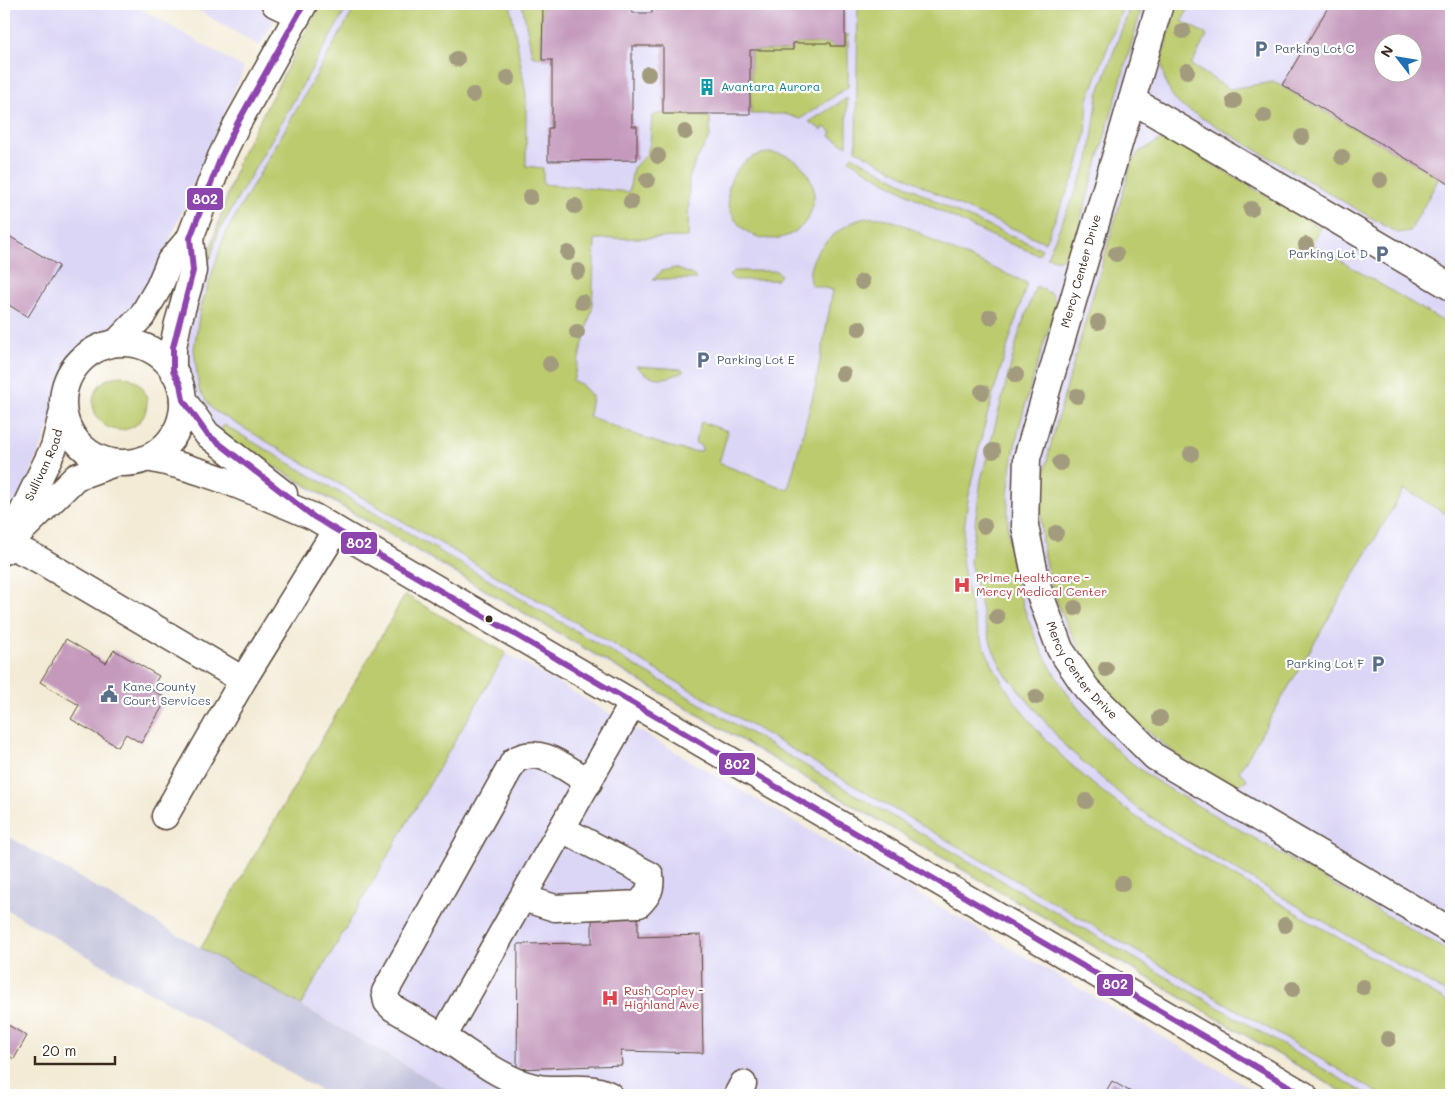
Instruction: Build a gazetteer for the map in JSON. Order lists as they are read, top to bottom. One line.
{"streets":{"street":["Mercy Center Drive","Sullivan Road"]},"places":{"parking":["Parking Lot C","Parking Lot D","Parking Lot E","Parking Lot F"],"building":["Avantara Aurora"],"hospital":["Prime Healthcare - Mercy Medical Center","Rush Copley - Highland Ave"],"public building":["Kane County Court Services"]},"lines":["transit line 802"],"scale_bar":"20 m","north":"top left"}
